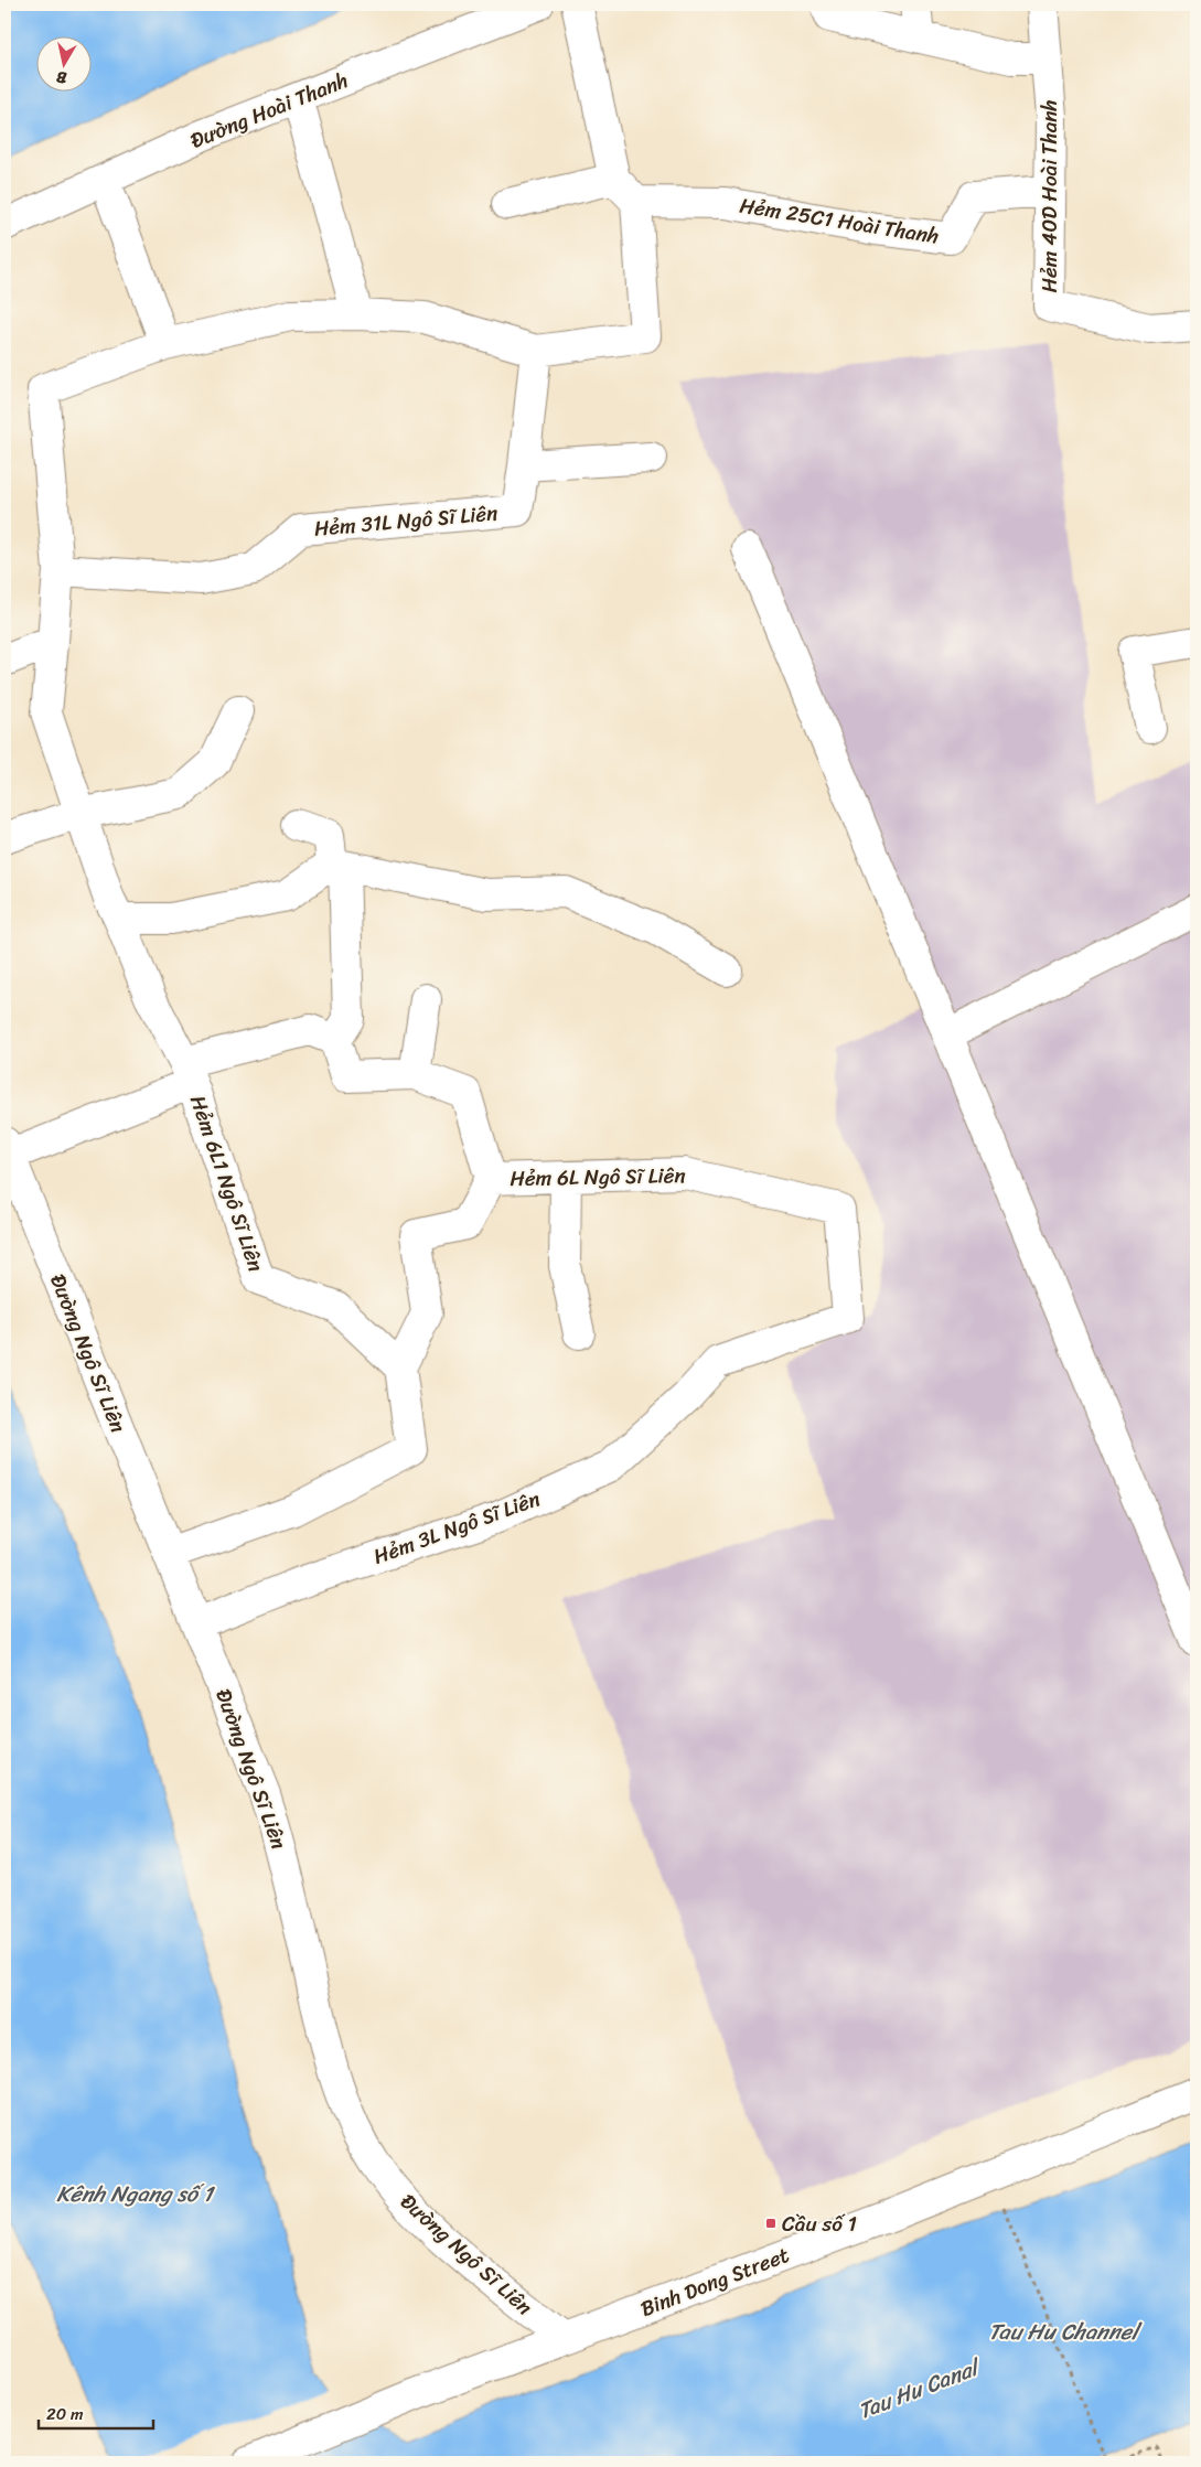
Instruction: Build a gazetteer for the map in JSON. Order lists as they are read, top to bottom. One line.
{"streets":{"street":["Đường Hoài Thanh","Hẻm 40D Hoài Thanh","Hẻm 25C1 Hoài Thanh","Hẻm 31L Ngô Sĩ Liên","Hẻm 6L Ngô Sĩ Liên","Hẻm 6L1 Ngô Sĩ Liên","Đường Ngô Sĩ Liên","Hẻm 3L Ngô Sĩ Liên","Binh Dong Street"]},"crossings":[["Hẻm 40D Hoài Thanh","Hẻm 25C1 Hoài Thanh"],["Hẻm 6L Ngô Sĩ Liên","Hẻm 6L1 Ngô Sĩ Liên"],["Hẻm 6L Ngô Sĩ Liên","Hẻm 3L Ngô Sĩ Liên"],["Đường Ngô Sĩ Liên","Hẻm 3L Ngô Sĩ Liên"],["Đường Ngô Sĩ Liên","Binh Dong Street"]],"water":["Kênh Ngang số 1","Tau Hu Channel","Tau Hu Canal"],"places":{"transit":["Cầu số 1"]},"scale_bar":"20 m","north":"bottom"}
